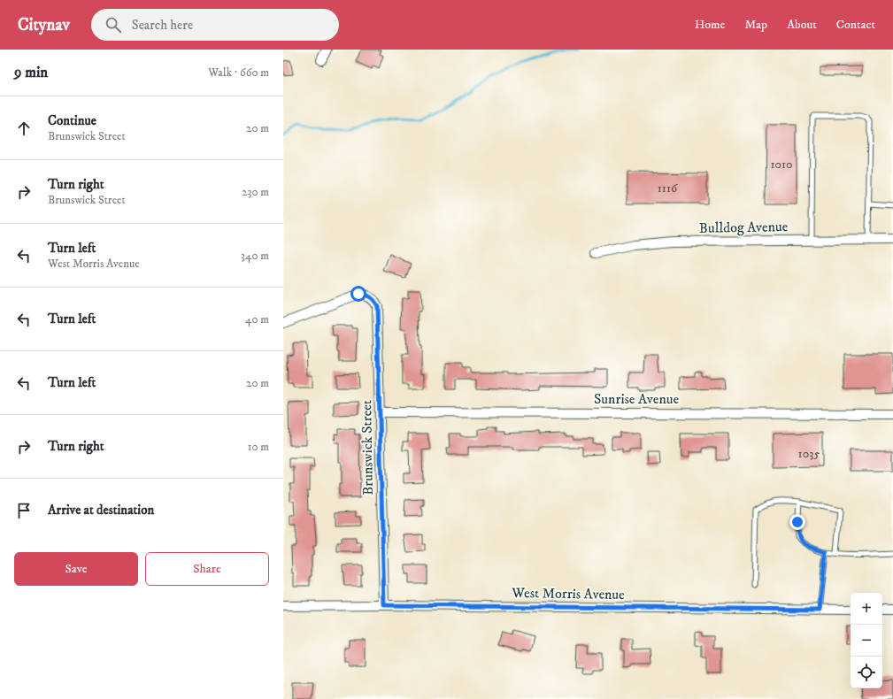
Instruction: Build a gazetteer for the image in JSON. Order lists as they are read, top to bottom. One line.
{"streets":{"street":["Bulldog Avenue","Sunrise Avenue","Brunswick Street","West Morris Avenue"]},"crossings":[["Sunrise Avenue","Brunswick Street"],["Brunswick Street","West Morris Avenue"]],"house_numbers":["1010","1116","1035"],"page":{"header":"Citynav","search":"Search here","nav":["Home","Map","About","Contact"],"heading":["9 min","Walk · 660 m"],"list":[["Continue","Brunswick Street","20 m"],["Turn right","Brunswick Street","230 m"],["Turn left","West Morris Avenue","340 m"],["Turn left","40 m"],["Turn left","20 m"],["Turn right","10 m"],"Arrive at destination"],"buttons":["Save","Share"],"map_buttons":["+","−"]}}
